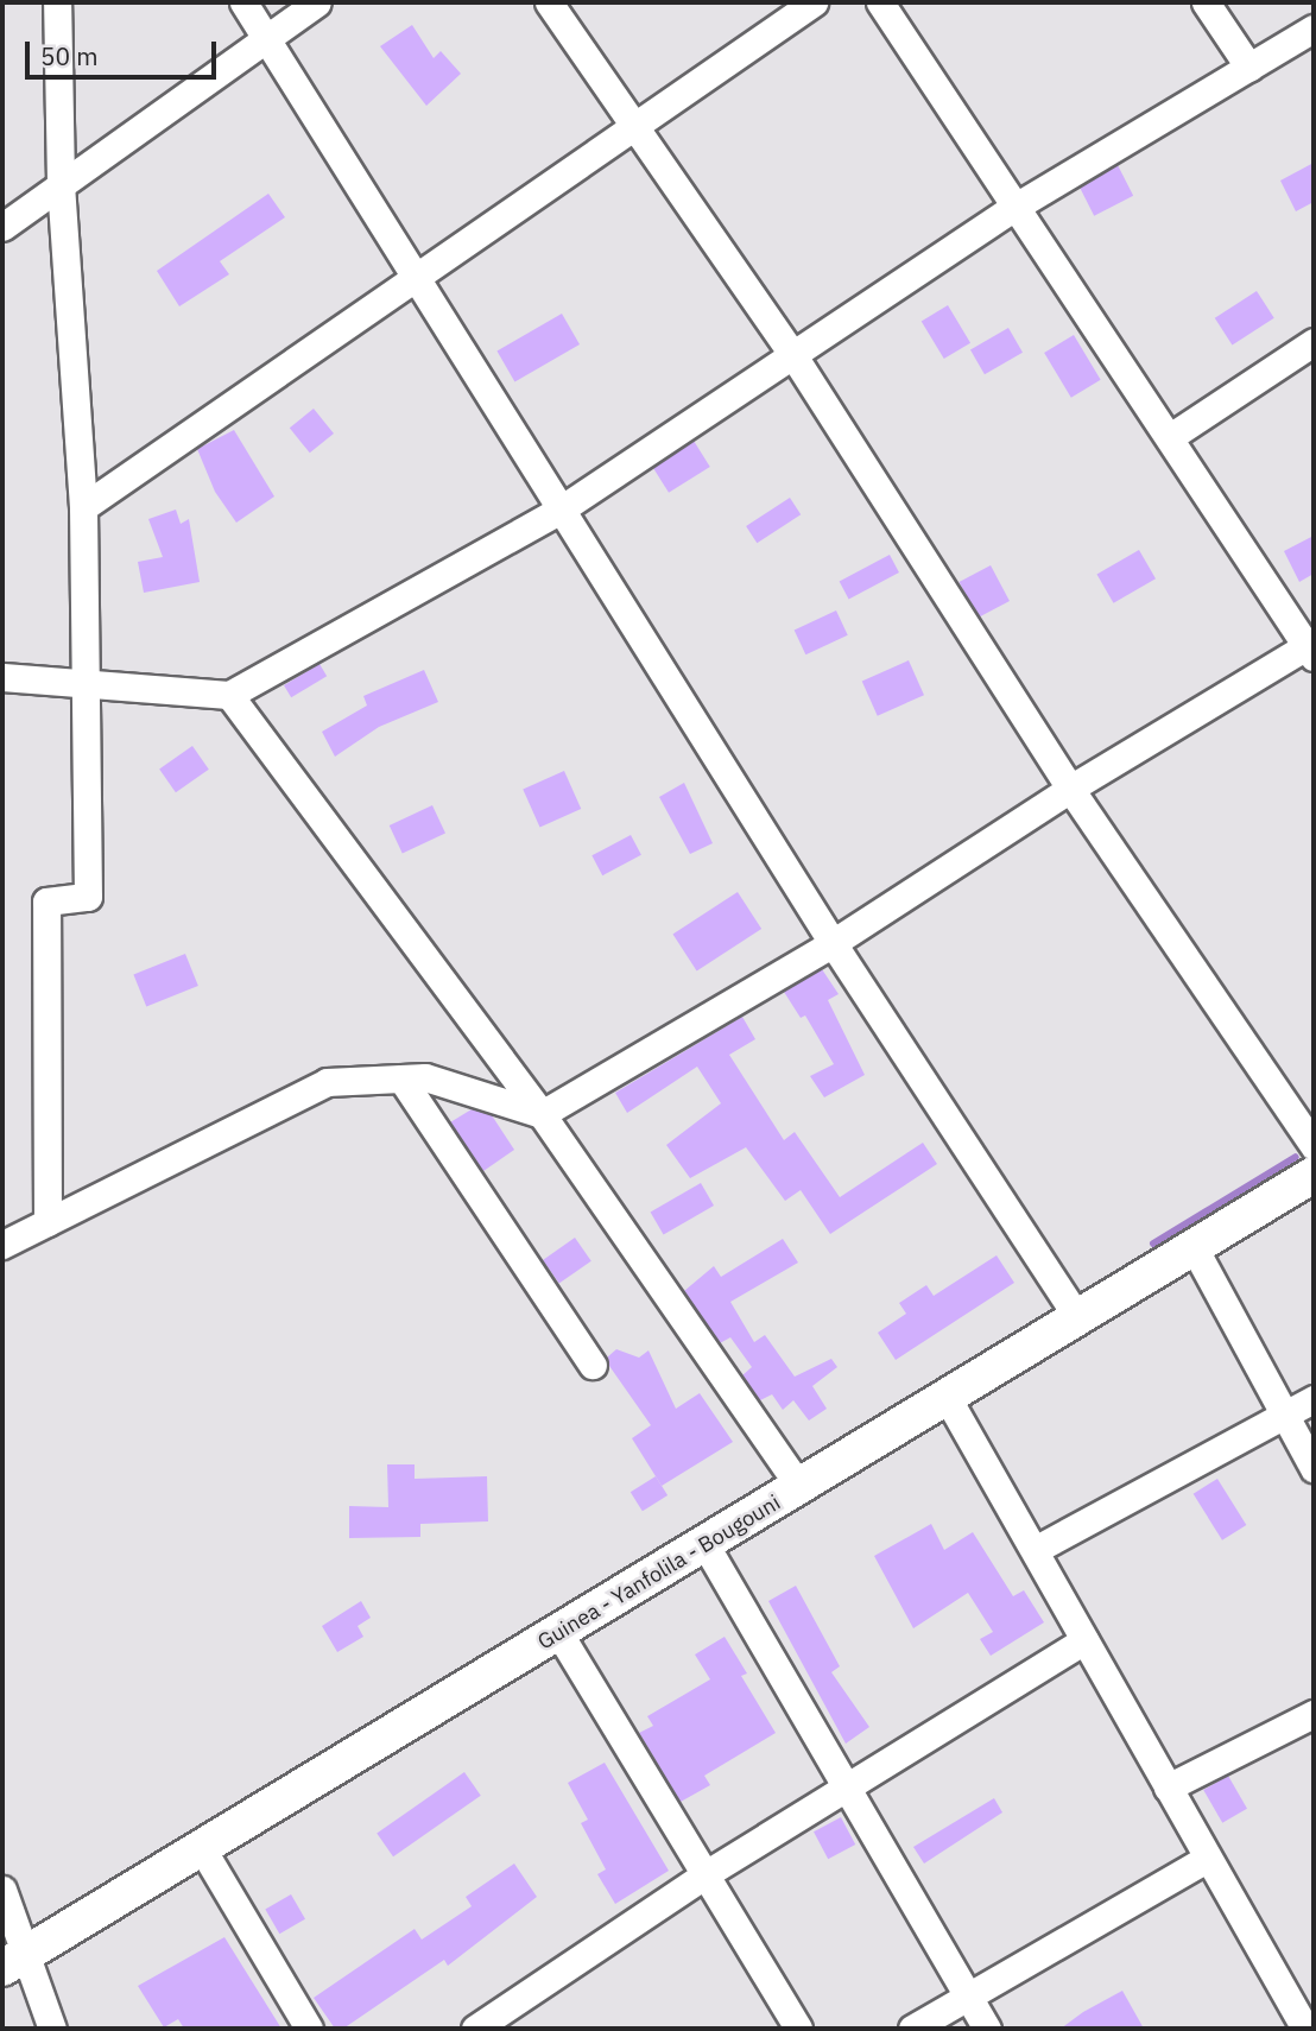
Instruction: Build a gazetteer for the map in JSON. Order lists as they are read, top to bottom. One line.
{"streets":{"main road":["Guinea - Yanfolila - Bougouni"]},"scale_bar":"50 m"}
